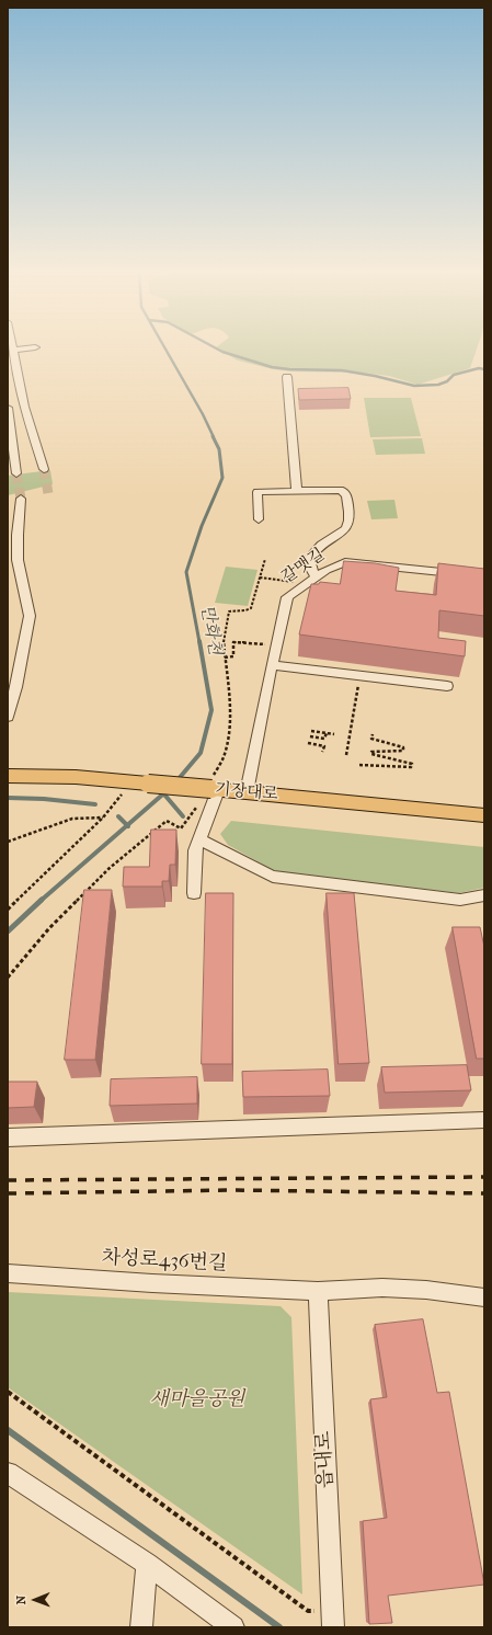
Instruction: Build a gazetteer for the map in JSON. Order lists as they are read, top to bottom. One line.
{"streets":{"main road":["기장대로"],"street":["갈맷길","차성로436번길","읍내로"]},"crossings":[["갈맷길","기장대로"],["차성로436번길","읍내로"]],"water":["만화천"],"parks":["새마을공원"],"north":"left"}
